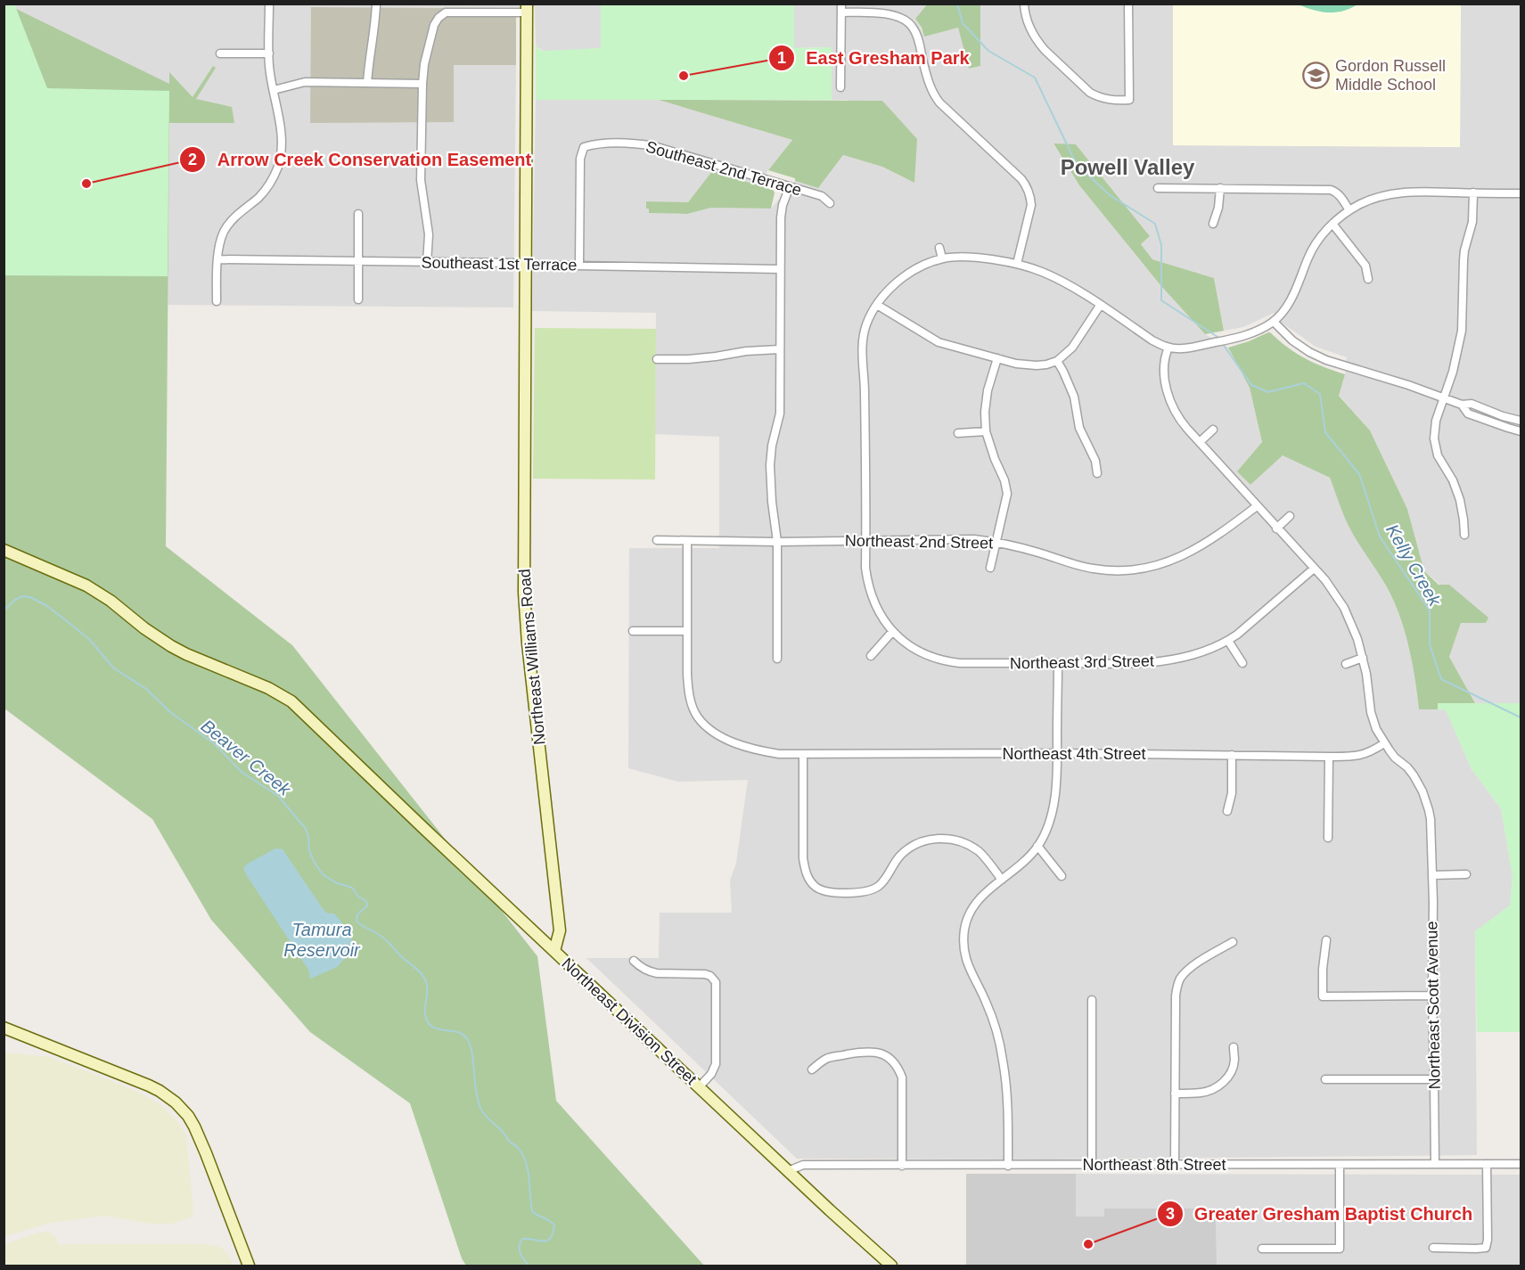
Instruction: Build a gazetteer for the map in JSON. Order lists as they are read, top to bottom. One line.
{"streets":{"street":["Southeast 2nd Terrace","Southeast 1st Terrace","Northeast 2nd Street","Northeast Williams Road","Northeast 3rd Street","Northeast 4th Street","Northeast Scott Avenue","Northeast Division Street","Northeast 8th Street"]},"crossings":[["Southeast 2nd Terrace","Southeast 1st Terrace"],["Southeast 1st Terrace","Northeast Williams Road"],["Northeast 2nd Street","Northeast 3rd Street"],["Northeast 2nd Street","Northeast 4th Street"],["Northeast 2nd Street","Northeast Scott Avenue"],["Northeast Williams Road","Northeast Division Street"],["Northeast 3rd Street","Northeast Scott Avenue"],["Northeast 4th Street","Northeast Scott Avenue"],["Northeast Scott Avenue","Northeast 8th Street"],["Northeast Division Street","Northeast 8th Street"]],"districts":["Powell Valley"],"water":["Kelly Creek","Beaver Creek","Tamura Reservoir"],"places":{"school or university":["Gordon Russell Middle School"],"other":["East Gresham Park","Arrow Creek Conservation Easement","Greater Gresham Baptist Church"]}}
